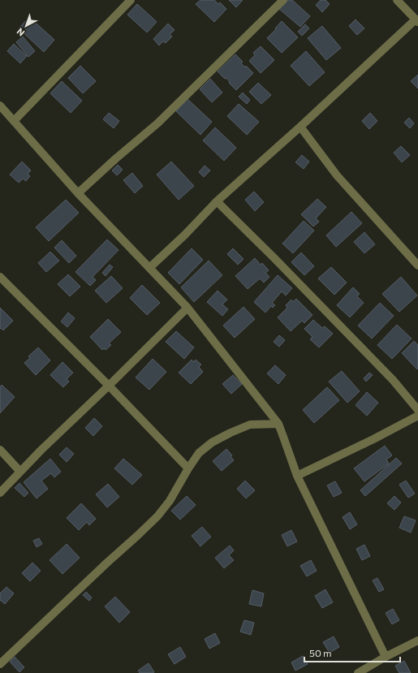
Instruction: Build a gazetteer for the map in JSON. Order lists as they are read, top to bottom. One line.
{"scale_bar":"50 m","north":"bottom left"}
